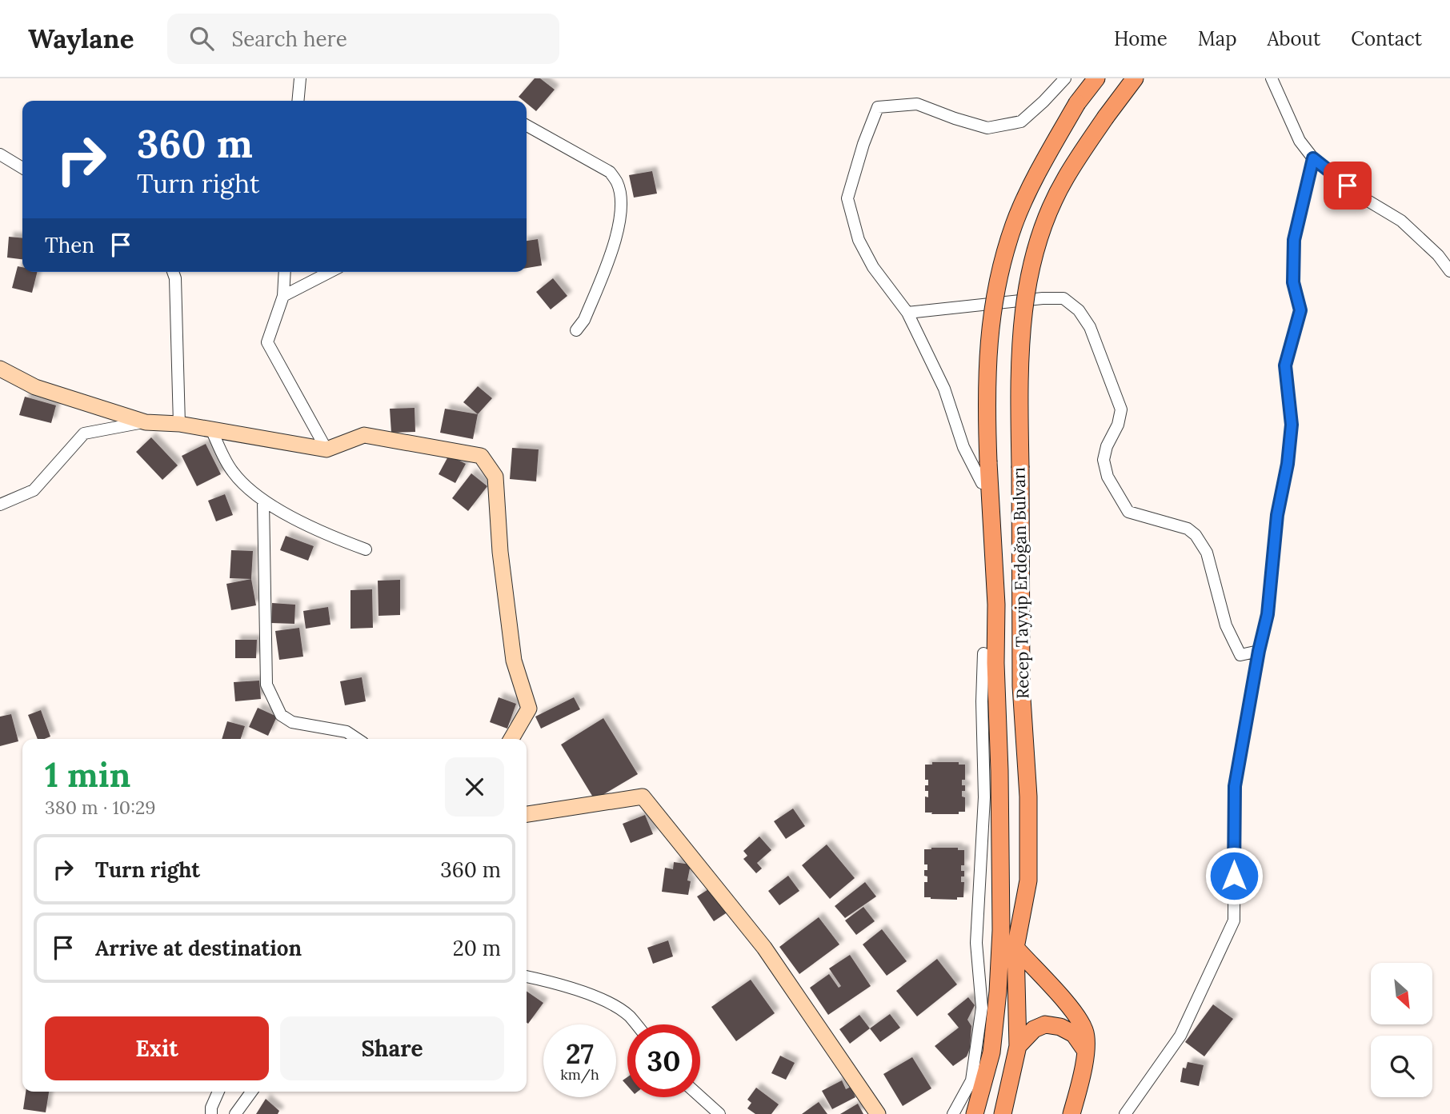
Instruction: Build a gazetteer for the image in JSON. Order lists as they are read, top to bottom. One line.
{"streets":{"main road":["Recep Tayyip Erdoğan Bulvarı"]},"north":"bottom right","page":{"header":"Waylane","search":"Search here","nav":["Home","Map","About","Contact"],"turn":["360 m","Turn right"],"then":"Then","heading":["1 min","380 m · 10:29"],"list":[{"name":"Turn right","value":"360 m"},{"name":"Arrive at destination","value":"20 m"}],"buttons":["Exit","Share"],"speed":"27 km/h","limit":"30"}}
